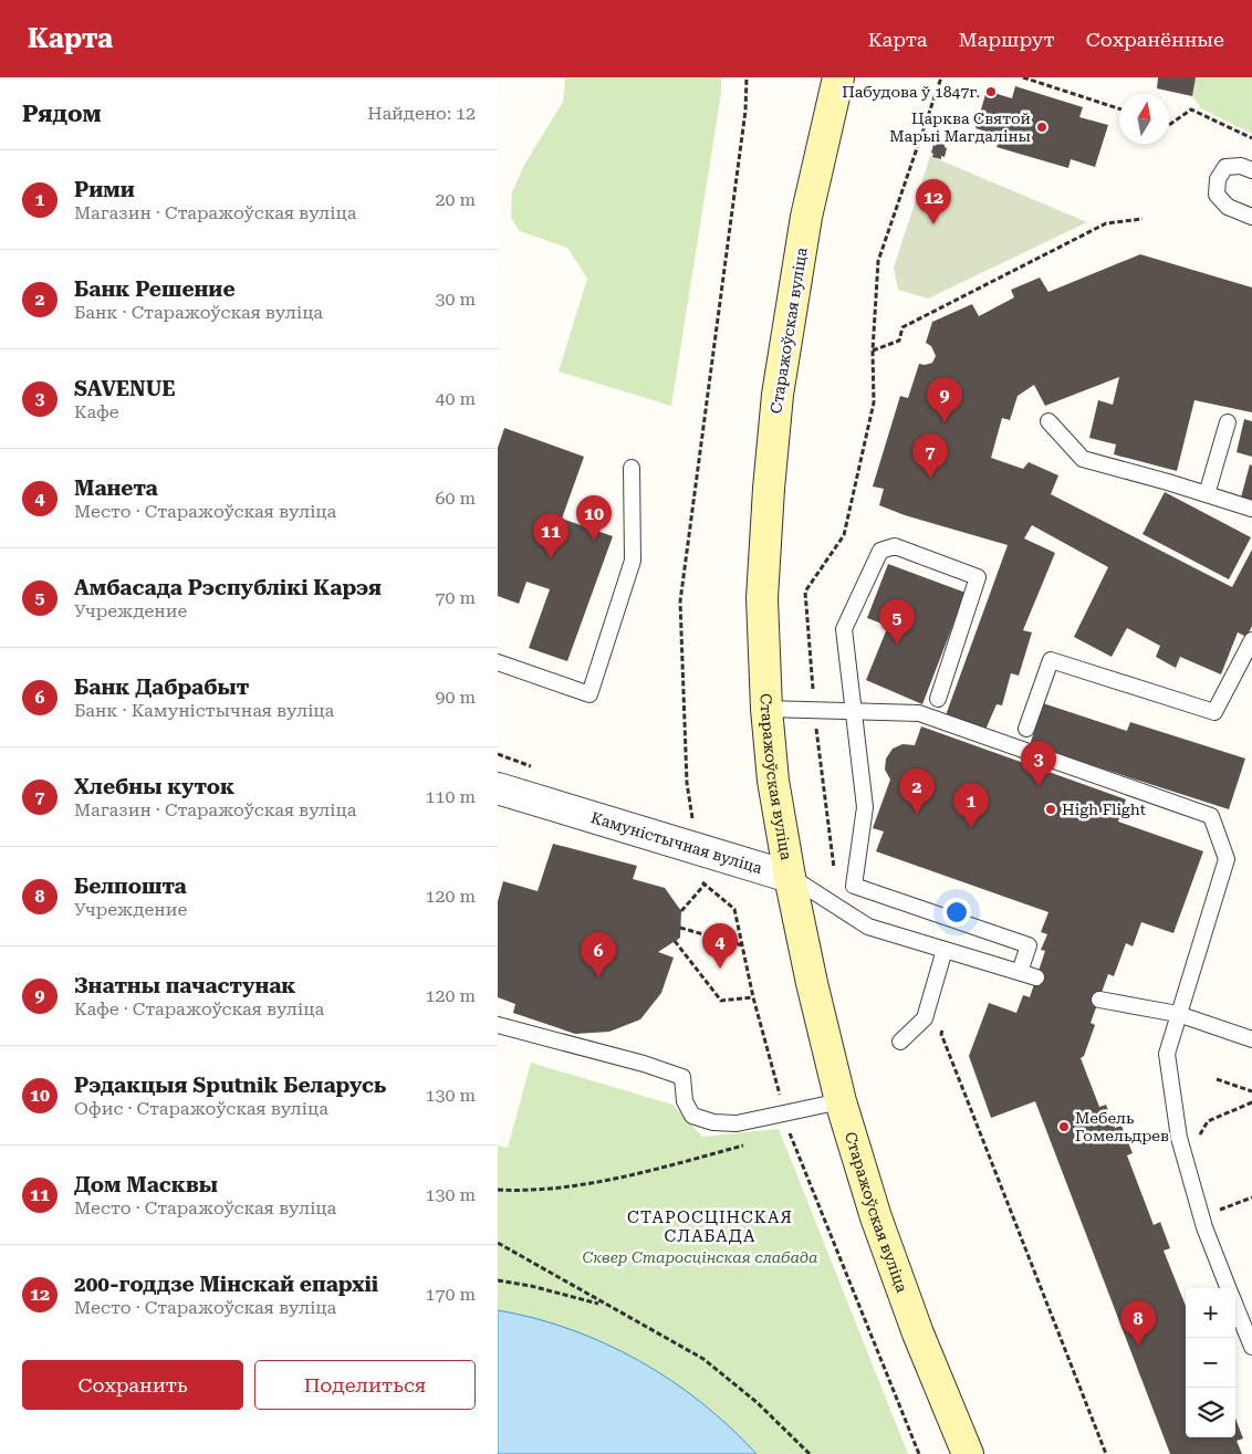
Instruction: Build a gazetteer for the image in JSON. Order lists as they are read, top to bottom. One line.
{"streets":{"main road":["Старажоўская вуліца"],"street":["Камуністычная вуліца"]},"crossings":[["Старажоўская вуліца","Камуністычная вуліца"]],"districts":["СТАРОСЦІНСКАЯ СЛАБАДА"],"parks":["Сквер Старосцінская слабада"],"places":["Пабудова ў 1847г.","Царква Святой Марыі Магдаліны","High Flight","Мебель Гомельдрев"],"north":"top","page":{"header":"Карта","nav":["Карта","Маршрут","Сохранённые"],"heading":["Рядом","Найдено: 12"],"list":[{"mark":"1","name":"Рими","note":"Магазин · Старажоўская вуліца","value":"20 m"},{"mark":"2","name":"Банк Решение","note":"Банк · Старажоўская вуліца","value":"30 m"},{"mark":"3","name":"SAVENUE","note":"Кафе","value":"40 m"},{"mark":"4","name":"Манета","note":"Место · Старажоўская вуліца","value":"60 m"},{"mark":"5","name":"Амбасада Рэспублікі Карэя","note":"Учреждение","value":"70 m"},{"mark":"6","name":"Банк Дабрабыт","note":"Банк · Камуністычная вуліца","value":"90 m"},{"mark":"7","name":"Хлебны куток","note":"Магазин · Старажоўская вуліца","value":"110 m"},{"mark":"8","name":"Белпошта","note":"Учреждение","value":"120 m"},{"mark":"9","name":"Знатны пачастунак","note":"Кафе · Старажоўская вуліца","value":"120 m"},{"mark":"10","name":"Рэдакцыя Sputnik Беларусь","note":"Офис · Старажоўская вуліца","value":"130 m"},{"mark":"11","name":"Дом Масквы","note":"Место · Старажоўская вуліца","value":"130 m"},{"mark":"12","name":"200-годдзе Мінскай епархіі","note":"Место · Старажоўская вуліца","value":"170 m"}],"pins":["12","9","7","10","11","5","3","2","1","4","6","8"],"map_buttons":["+","−"],"buttons":["Сохранить","Поделиться"]}}
